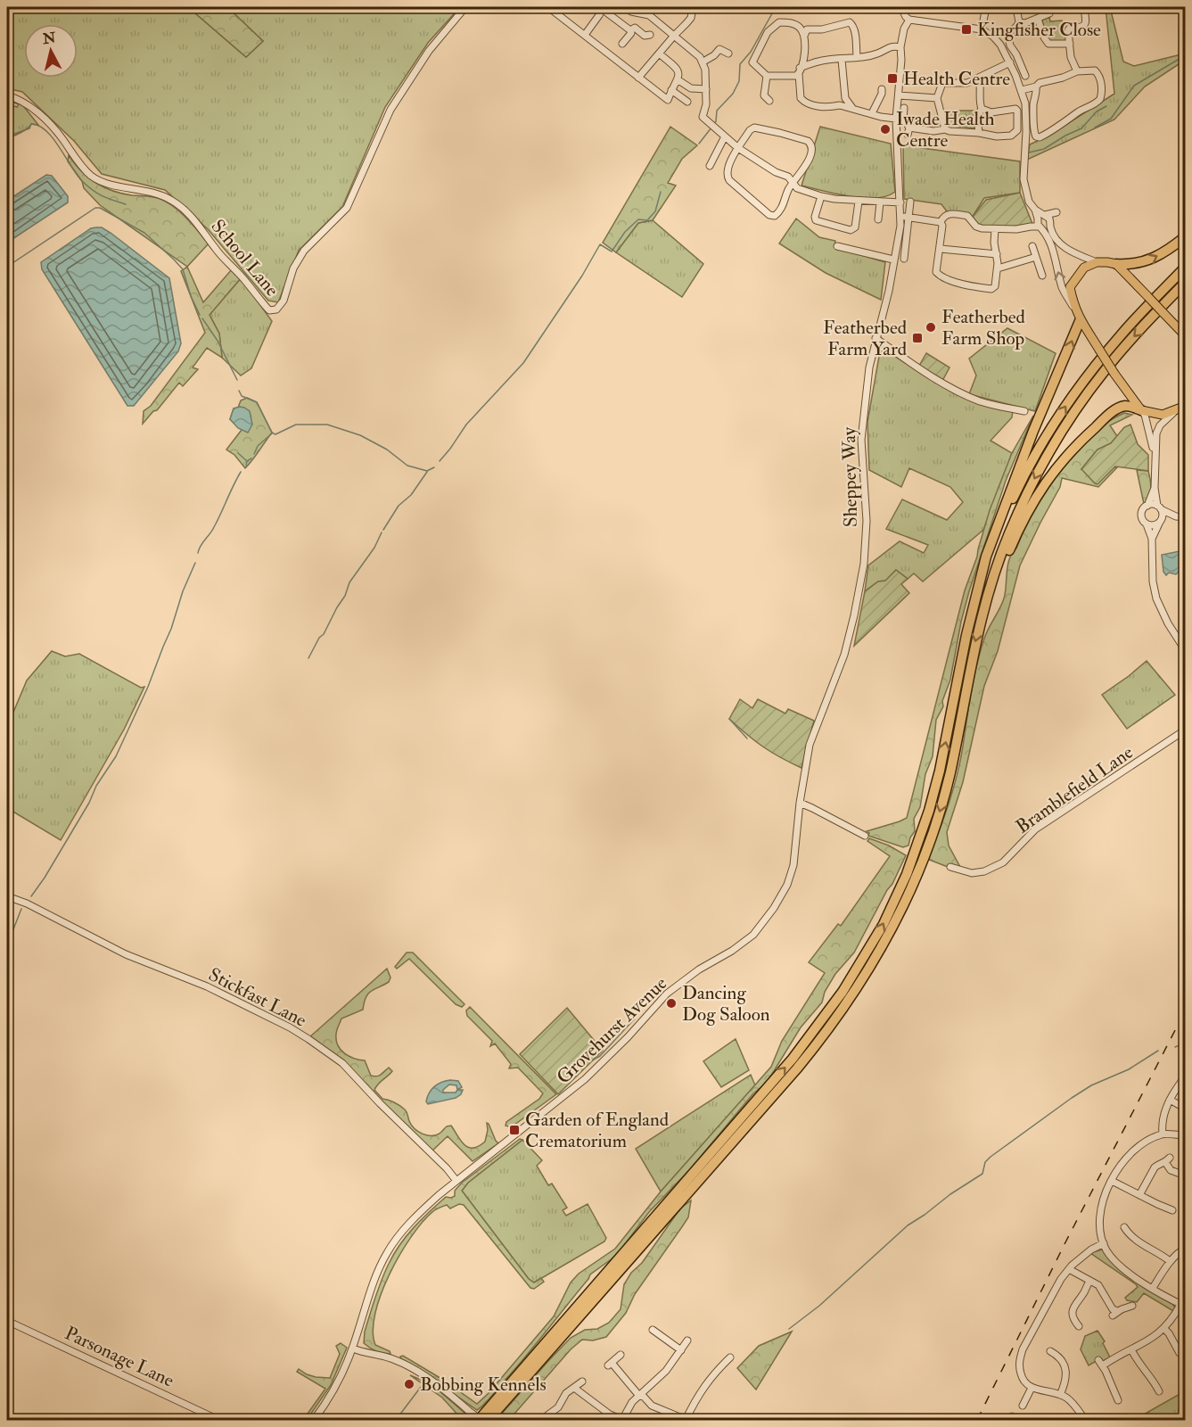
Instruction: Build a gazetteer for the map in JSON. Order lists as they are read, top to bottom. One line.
{"streets":{"street":["School Lane","Sheppey Way","Bramblefield Lane","Stickfast Lane","Grovehurst Avenue","Parsonage Lane"]},"crossings":[["Sheppey Way","Grovehurst Avenue"],["Stickfast Lane","Grovehurst Avenue"]],"places":{"transit":["Kingfisher Close","Health Centre","Featherbed Farm Yard","Garden of England Crematorium"],"other":["Iwade Health Centre","Featherbed Farm Shop","Dancing Dog Saloon","Bobbing Kennels"]},"north":"top"}
